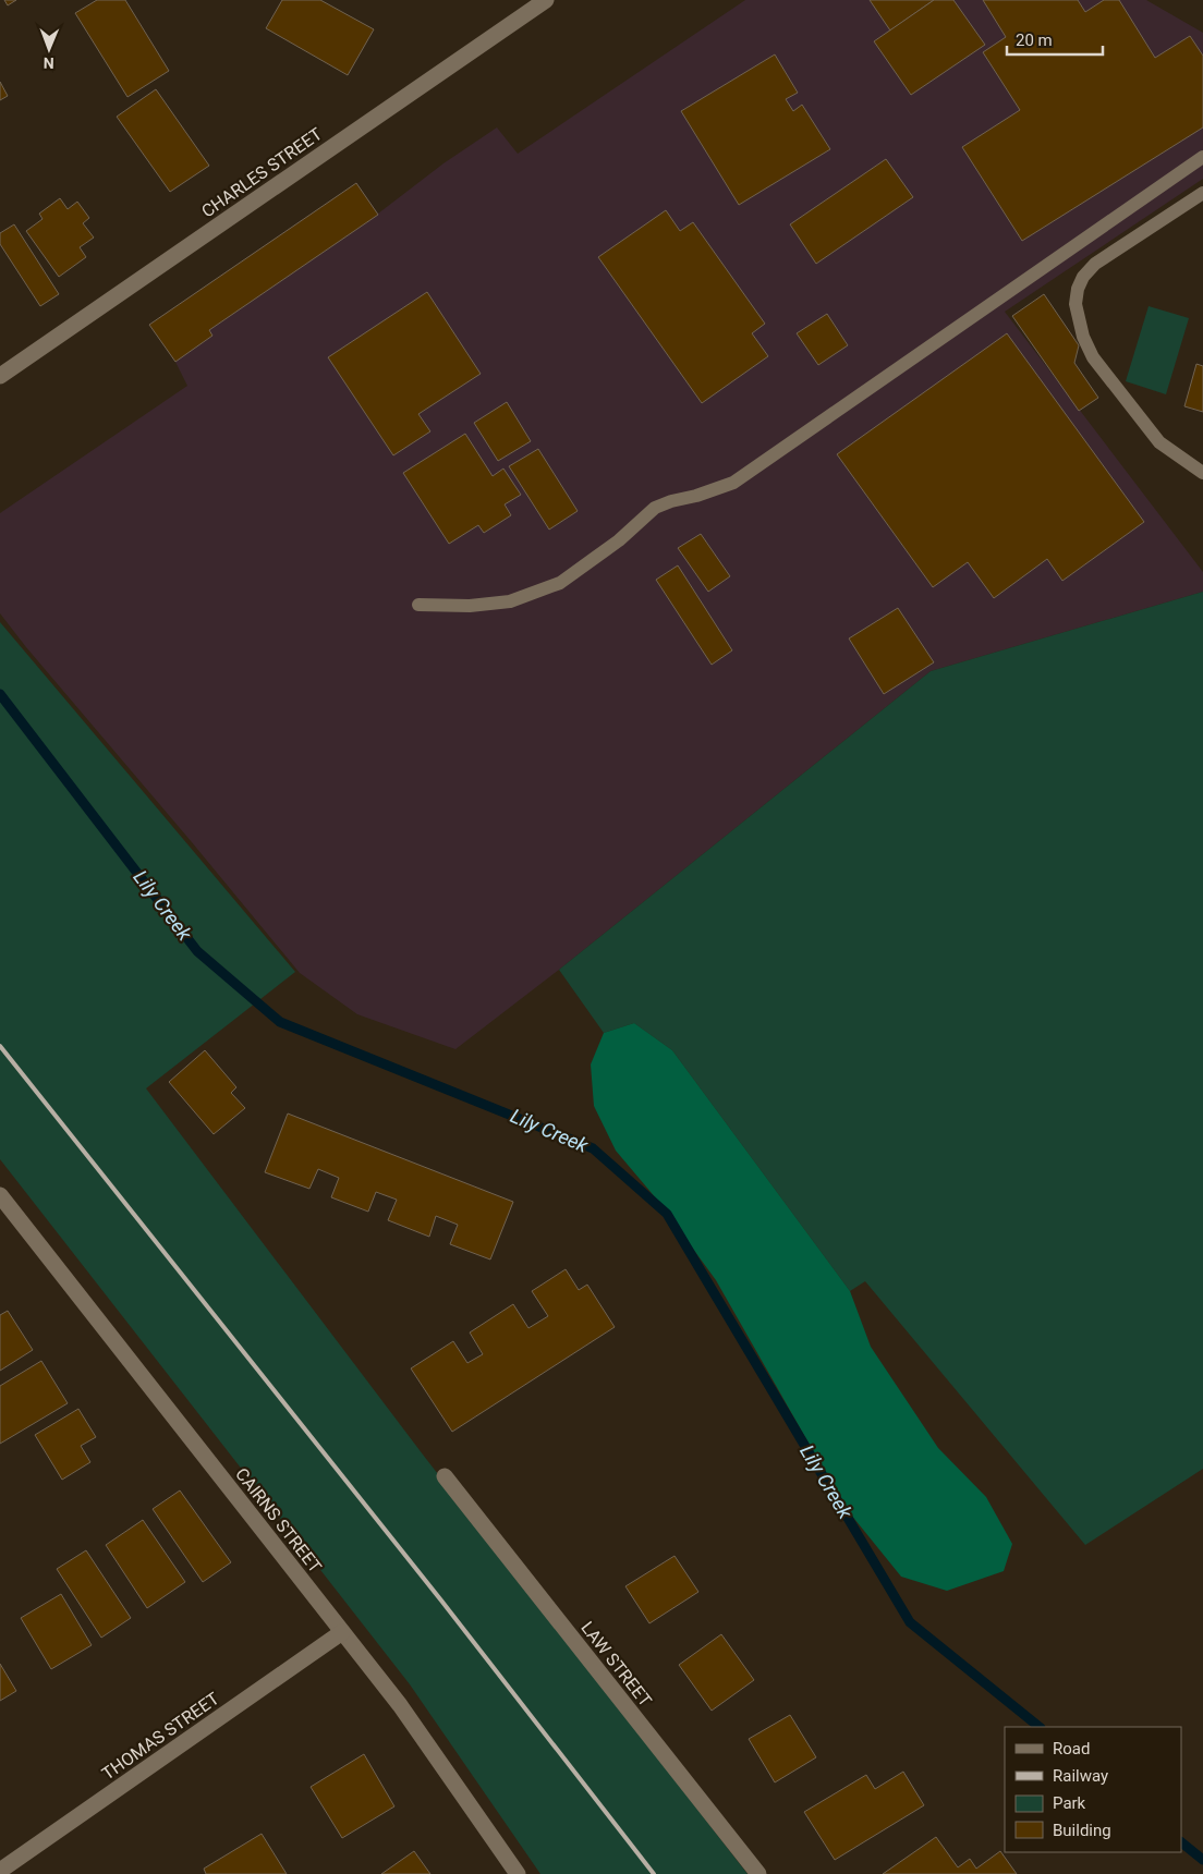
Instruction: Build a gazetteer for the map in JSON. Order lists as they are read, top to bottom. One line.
{"streets":{"street":["CHARLES STREET","CAIRNS STREET","LAW STREET","THOMAS STREET"]},"crossings":[["CAIRNS STREET","THOMAS STREET"]],"water":["Lily Creek"],"legend":["Road","Railway","Park","Building"],"scale_bar":"20 m","north":"bottom"}
